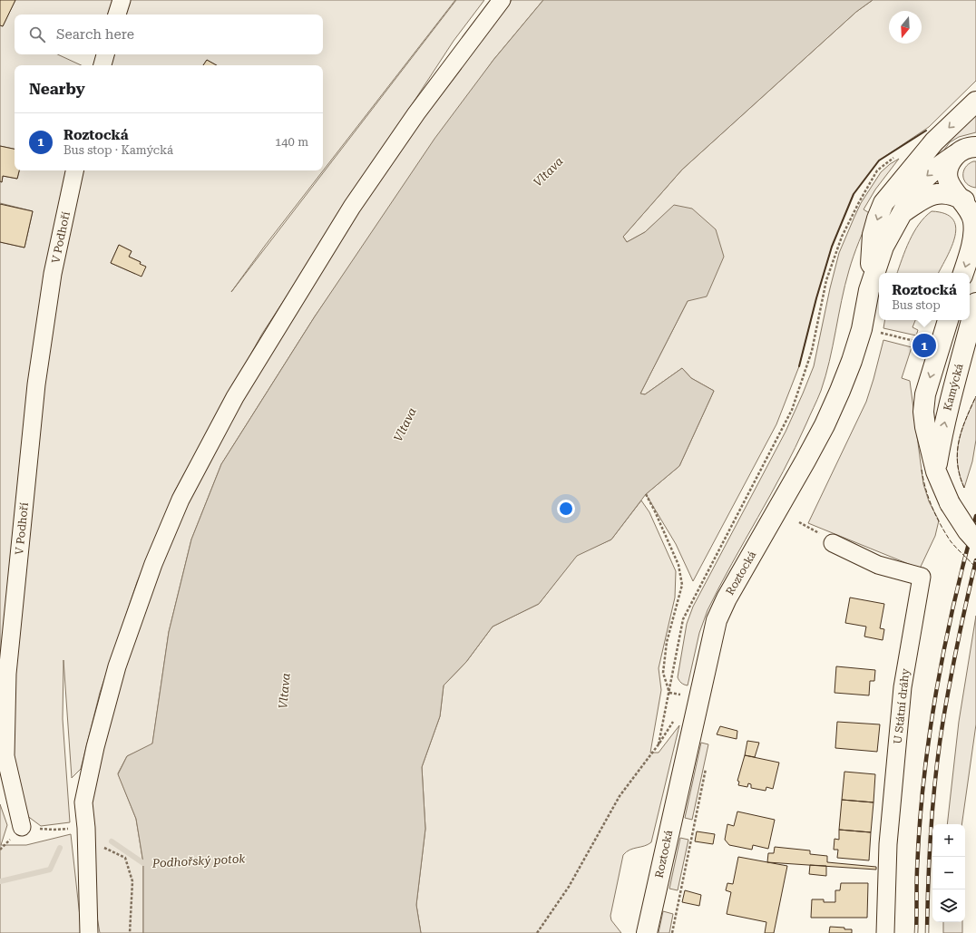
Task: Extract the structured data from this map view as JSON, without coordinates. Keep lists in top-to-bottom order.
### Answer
{
  "streets": {
    "main road": ["Kamýcká", "Roztocká"],
    "street": ["V Podhoří", "U Státní dráhy"]
  },
  "water": ["Vltava", "Podhořský potok"],
  "north": "bottom",
  "page": {
    "search": "Search here",
    "heading": "Nearby",
    "list": [
      {
        "mark": "1",
        "name": "Roztocká",
        "note": "Bus stop · Kamýcká",
        "value": "140 m"
      }
    ],
    "popup": ["Roztocká", "Bus stop"],
    "pins": "1",
    "map_buttons": ["+", "−"]
  }
}
